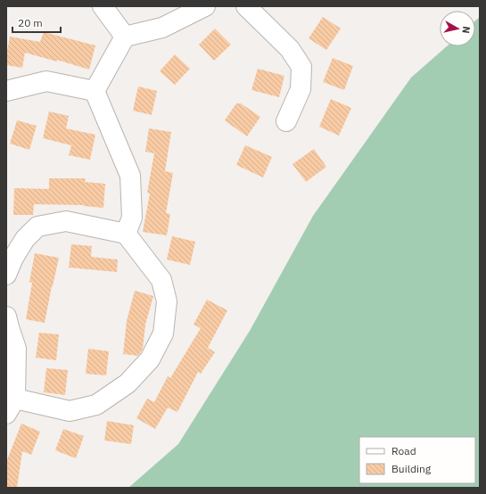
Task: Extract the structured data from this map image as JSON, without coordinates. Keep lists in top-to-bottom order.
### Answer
{
  "legend": ["Road", "Building"],
  "scale_bar": "20 m",
  "north": "right"
}
